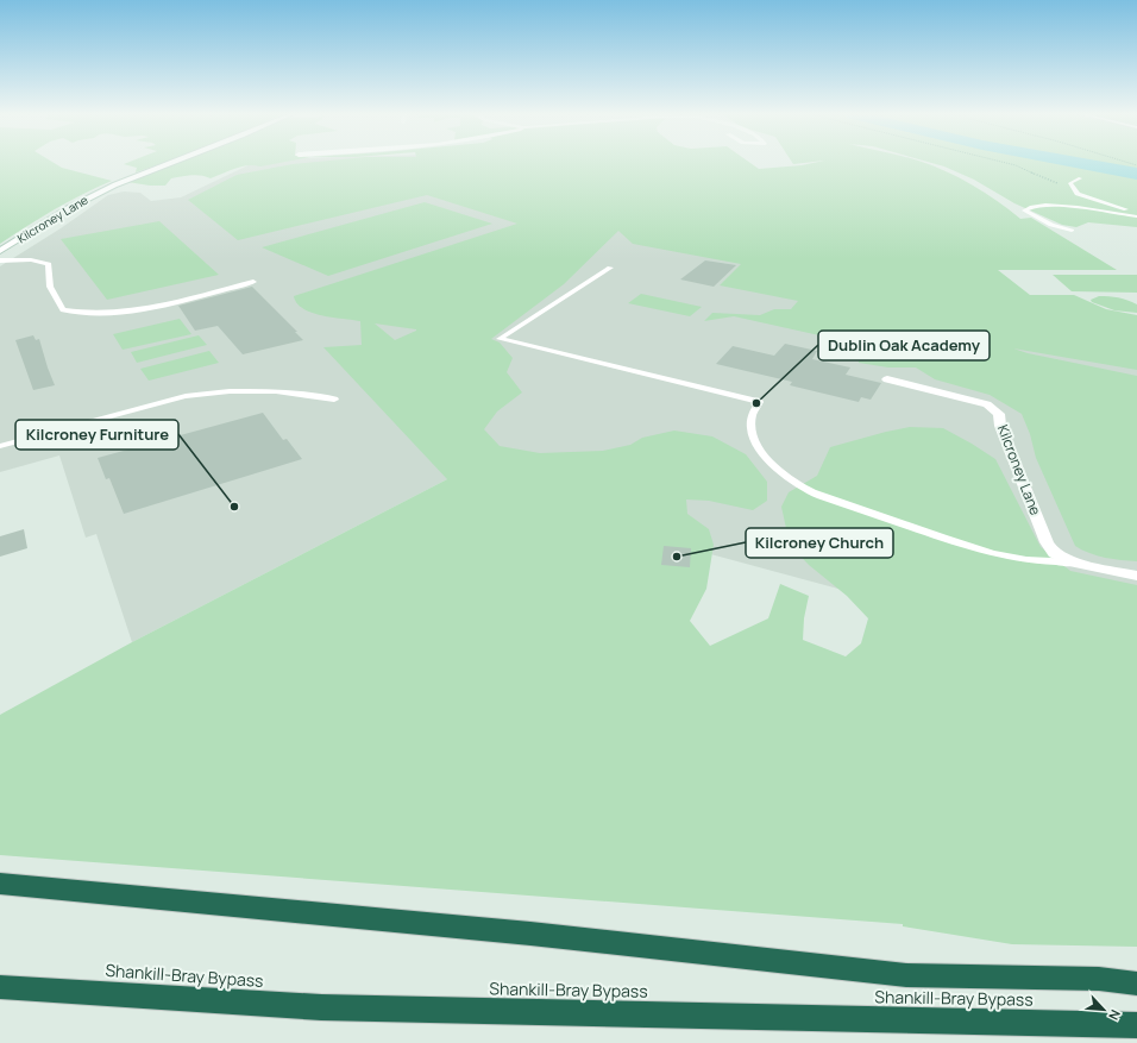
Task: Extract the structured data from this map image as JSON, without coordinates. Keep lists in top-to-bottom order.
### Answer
{
  "streets": {
    "highway": ["Shankill-Bray Bypass"],
    "street": ["Kilcroney Lane"]
  },
  "places": ["Dublin Oak Academy", "Kilcroney Furniture", "Kilcroney Church"],
  "north": "bottom right"
}
